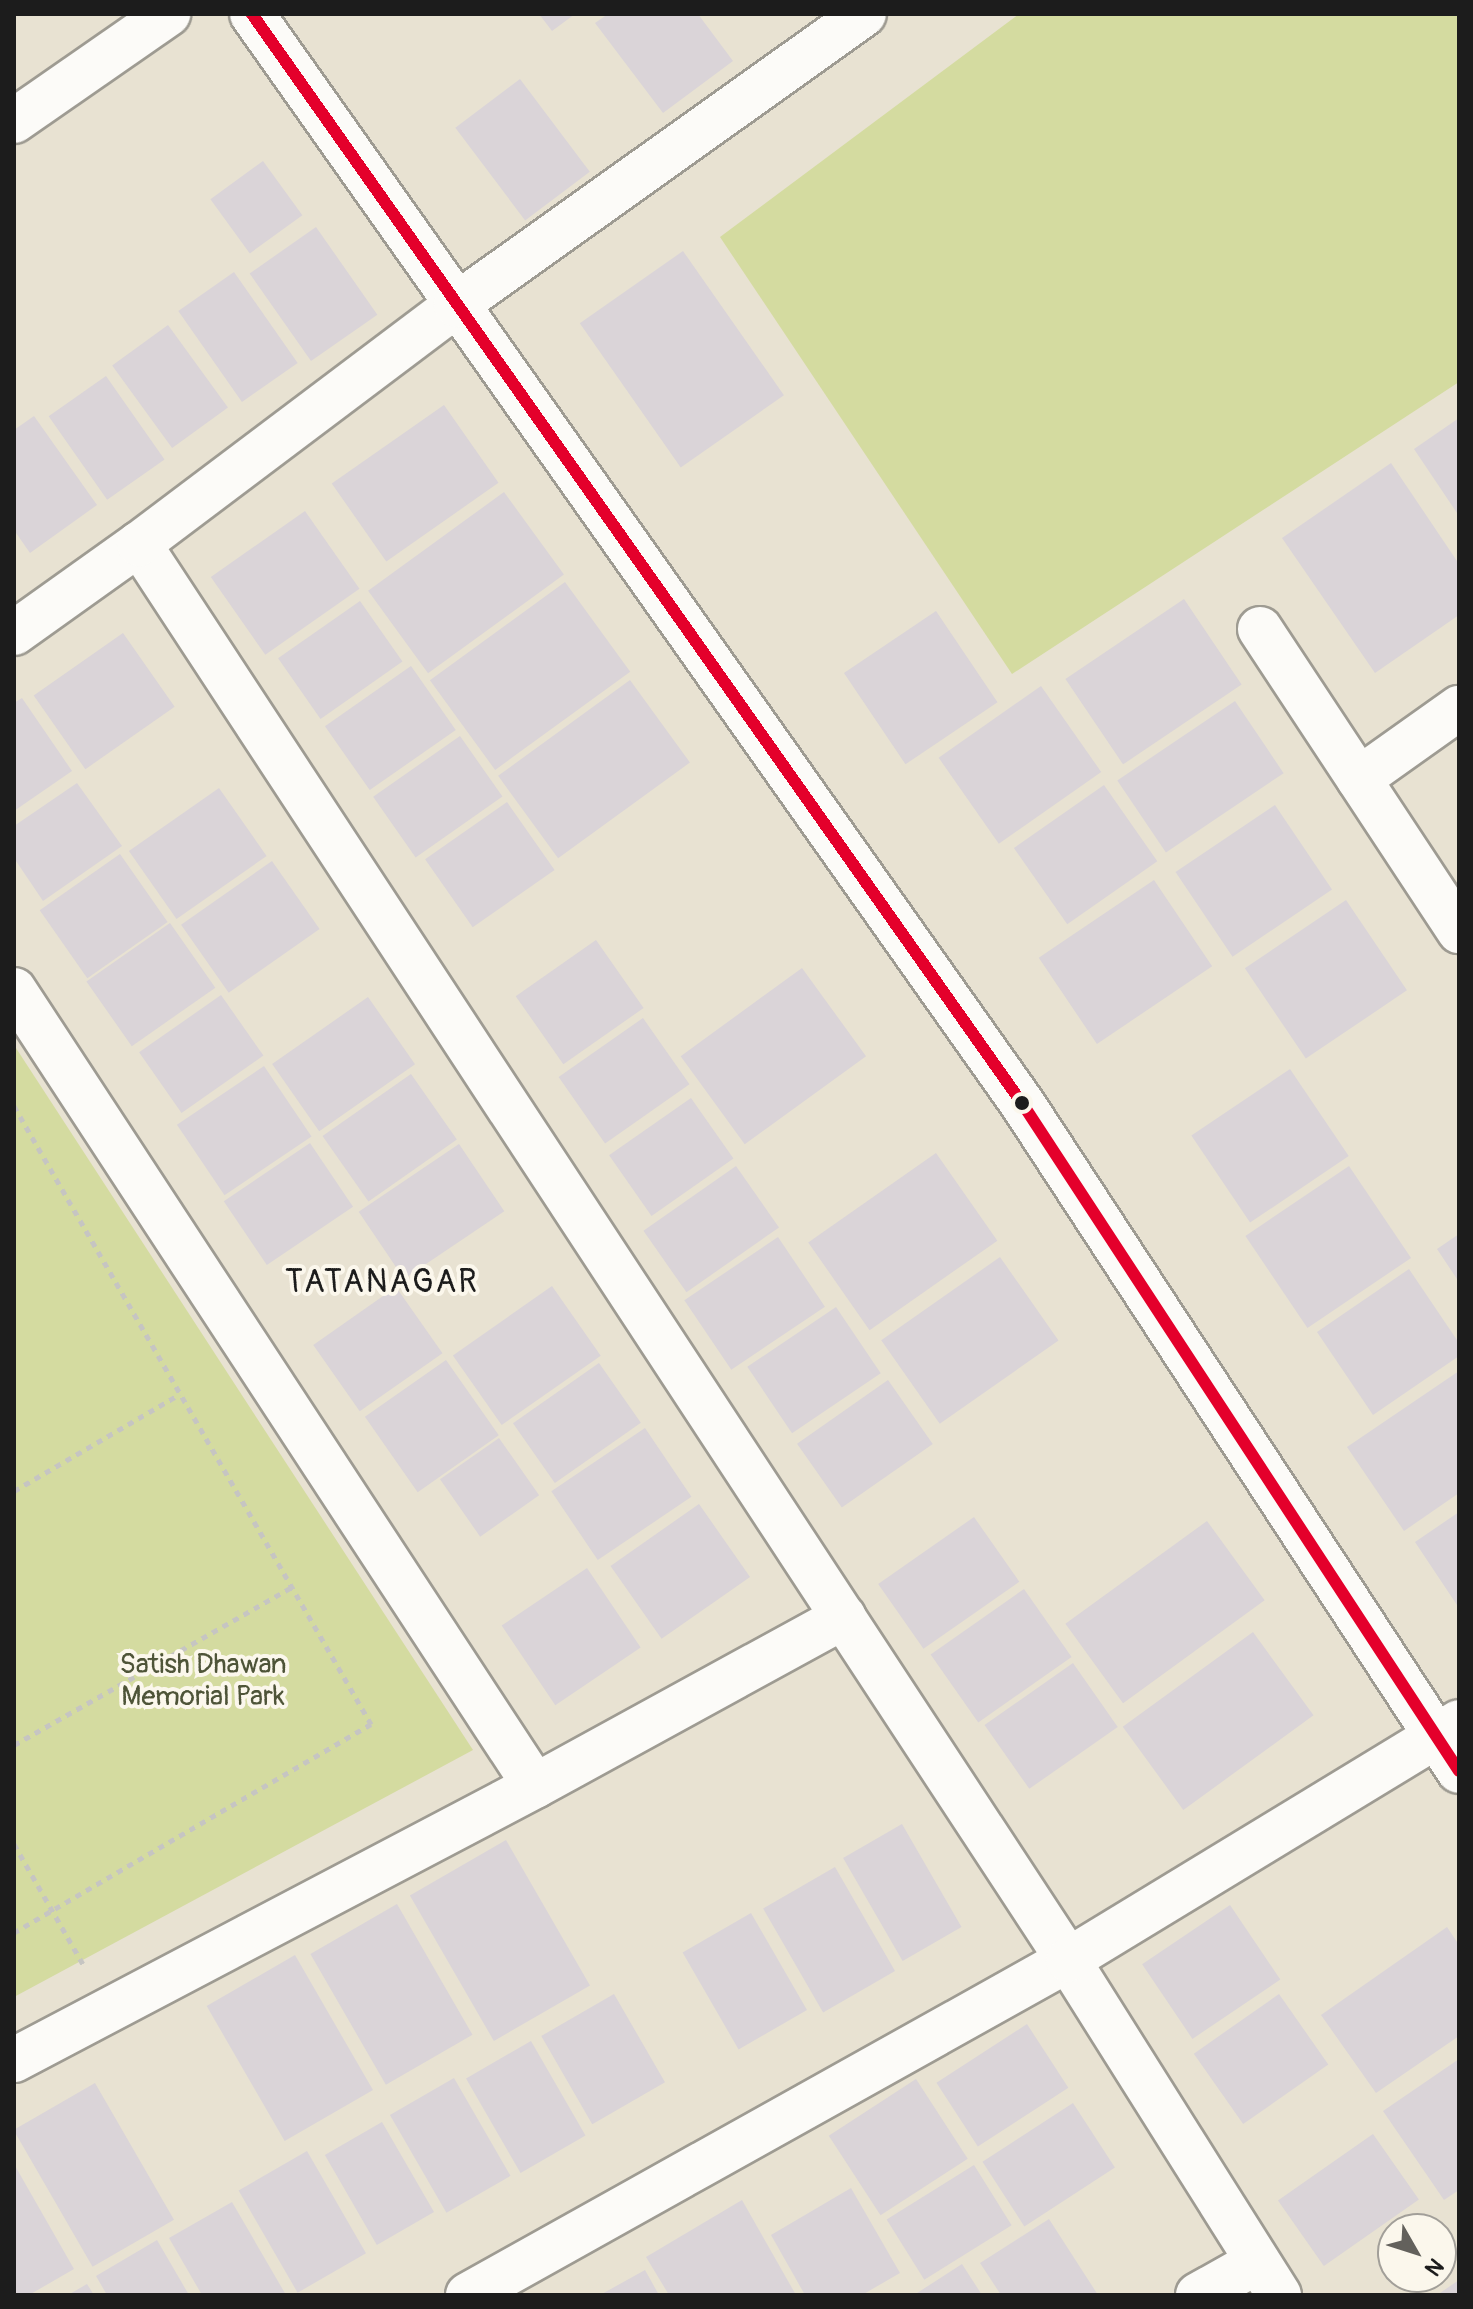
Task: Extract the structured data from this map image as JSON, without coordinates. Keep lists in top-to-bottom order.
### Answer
{
  "districts": ["TATANAGAR"],
  "parks": ["Satish Dhawan Memorial Park"],
  "north": "bottom right"
}
